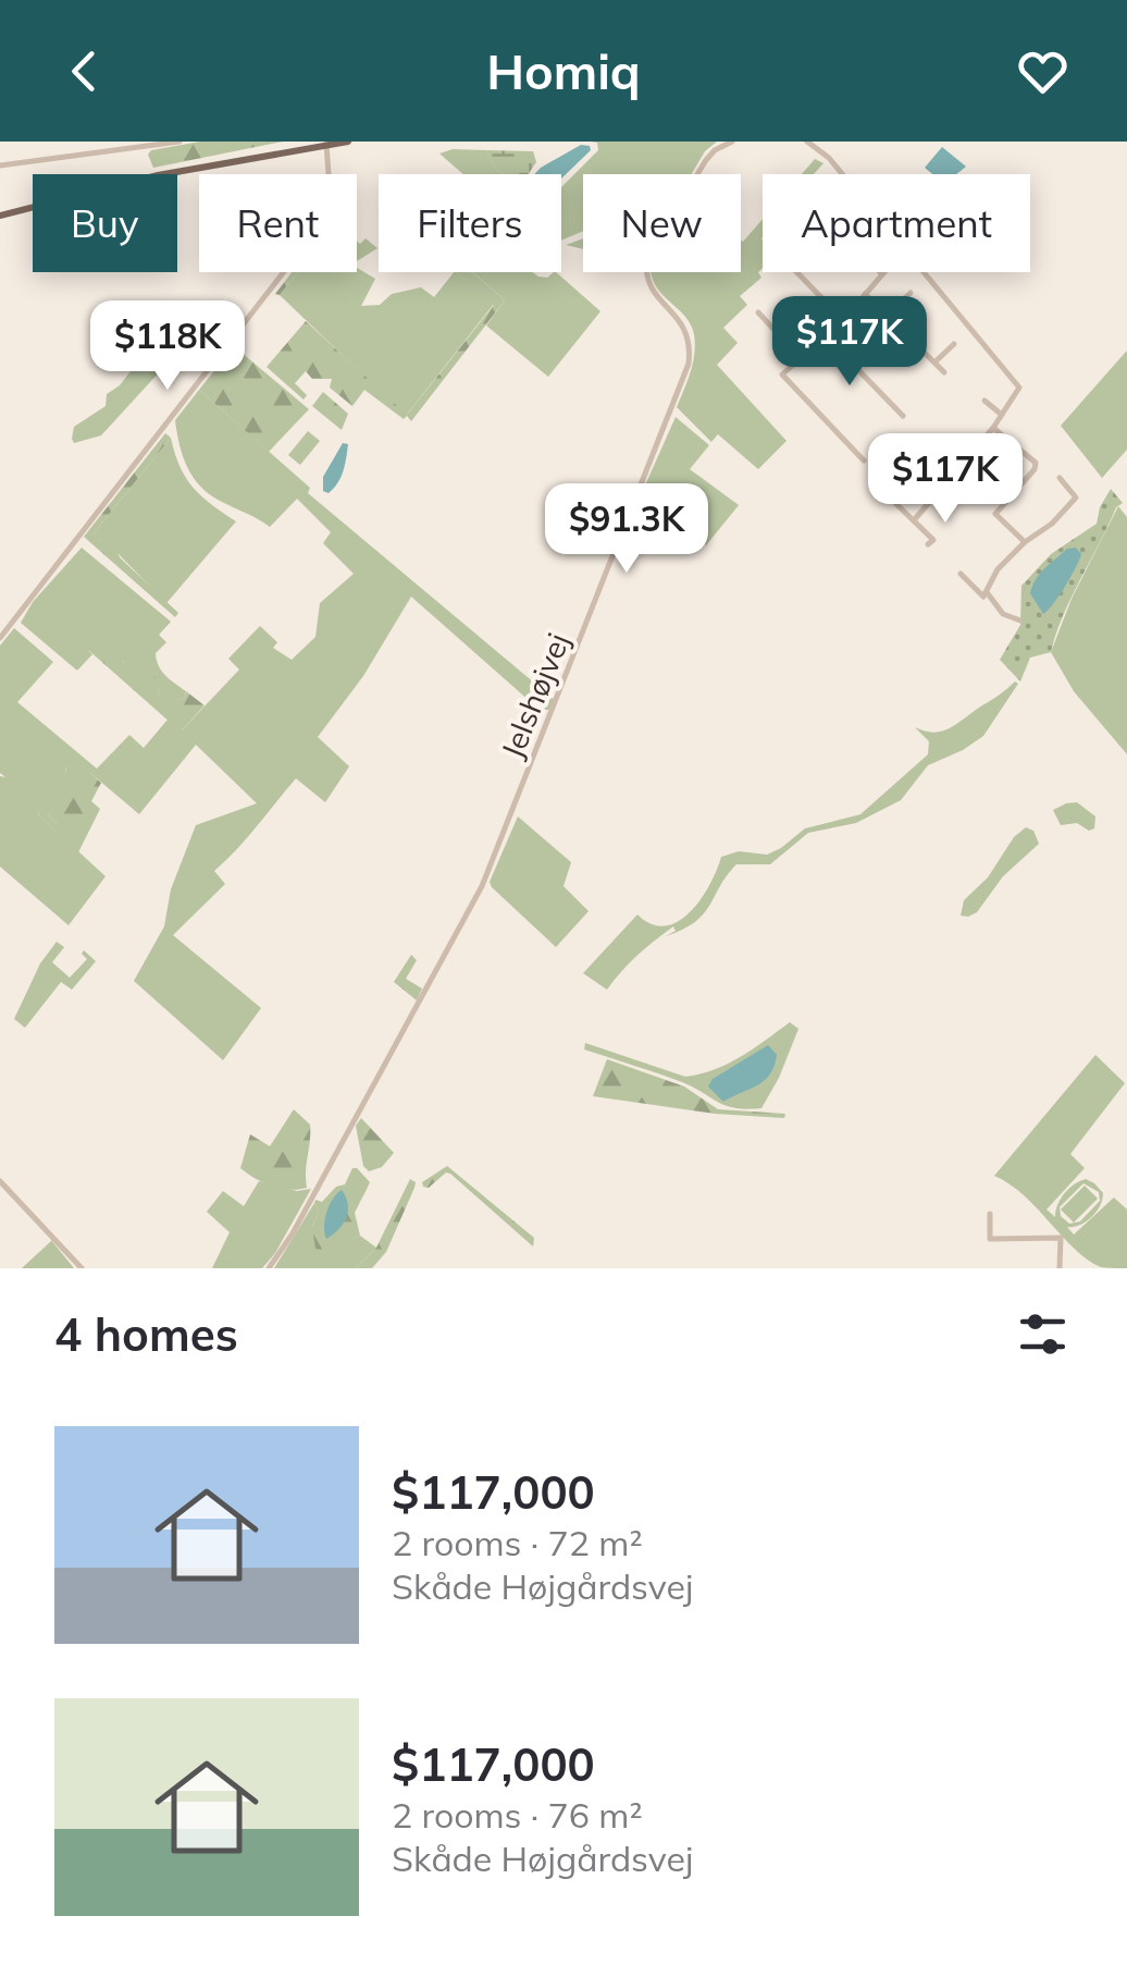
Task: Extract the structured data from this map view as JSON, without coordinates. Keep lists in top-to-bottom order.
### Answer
{
  "streets": {
    "street": ["Jelshøjvej"]
  },
  "page": {
    "header": "Homiq",
    "chip": [
      "Buy",
      "Rent",
      "Filters",
      "New",
      "Apartment"
    ],
    "price": [
      "$117K",
      "$118K",
      "$117K",
      "$91.3K"
    ],
    "heading": "4 homes",
    "list": [
      {
        "name": "$117,000",
        "note": "2 rooms · 72 m² · Skåde Højgårdsvej"
      },
      {
        "name": "$117,000",
        "note": "2 rooms · 76 m² · Skåde Højgårdsvej"
      }
    ]
  }
}
